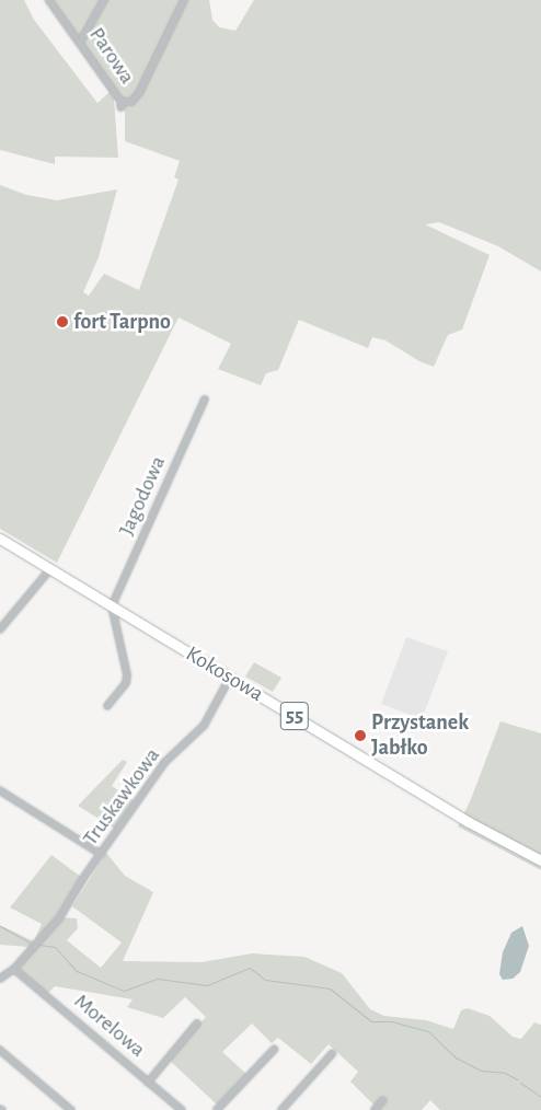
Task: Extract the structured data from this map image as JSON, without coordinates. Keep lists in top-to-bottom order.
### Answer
{
  "streets": {
    "main road": ["Kokosowa", "55"],
    "street": [
      "Parowa",
      "Jagodowa",
      "Truskawkowa",
      "Morelowa"
    ]
  },
  "crossings": [
    ["Jagodowa", "Kokosowa"],
    ["Kokosowa", "55"],
    ["Kokosowa", "Truskawkowa"],
    ["Truskawkowa", "Morelowa"]
  ],
  "places": ["fort Tarpno", "Przystanek Jabłko"]
}
